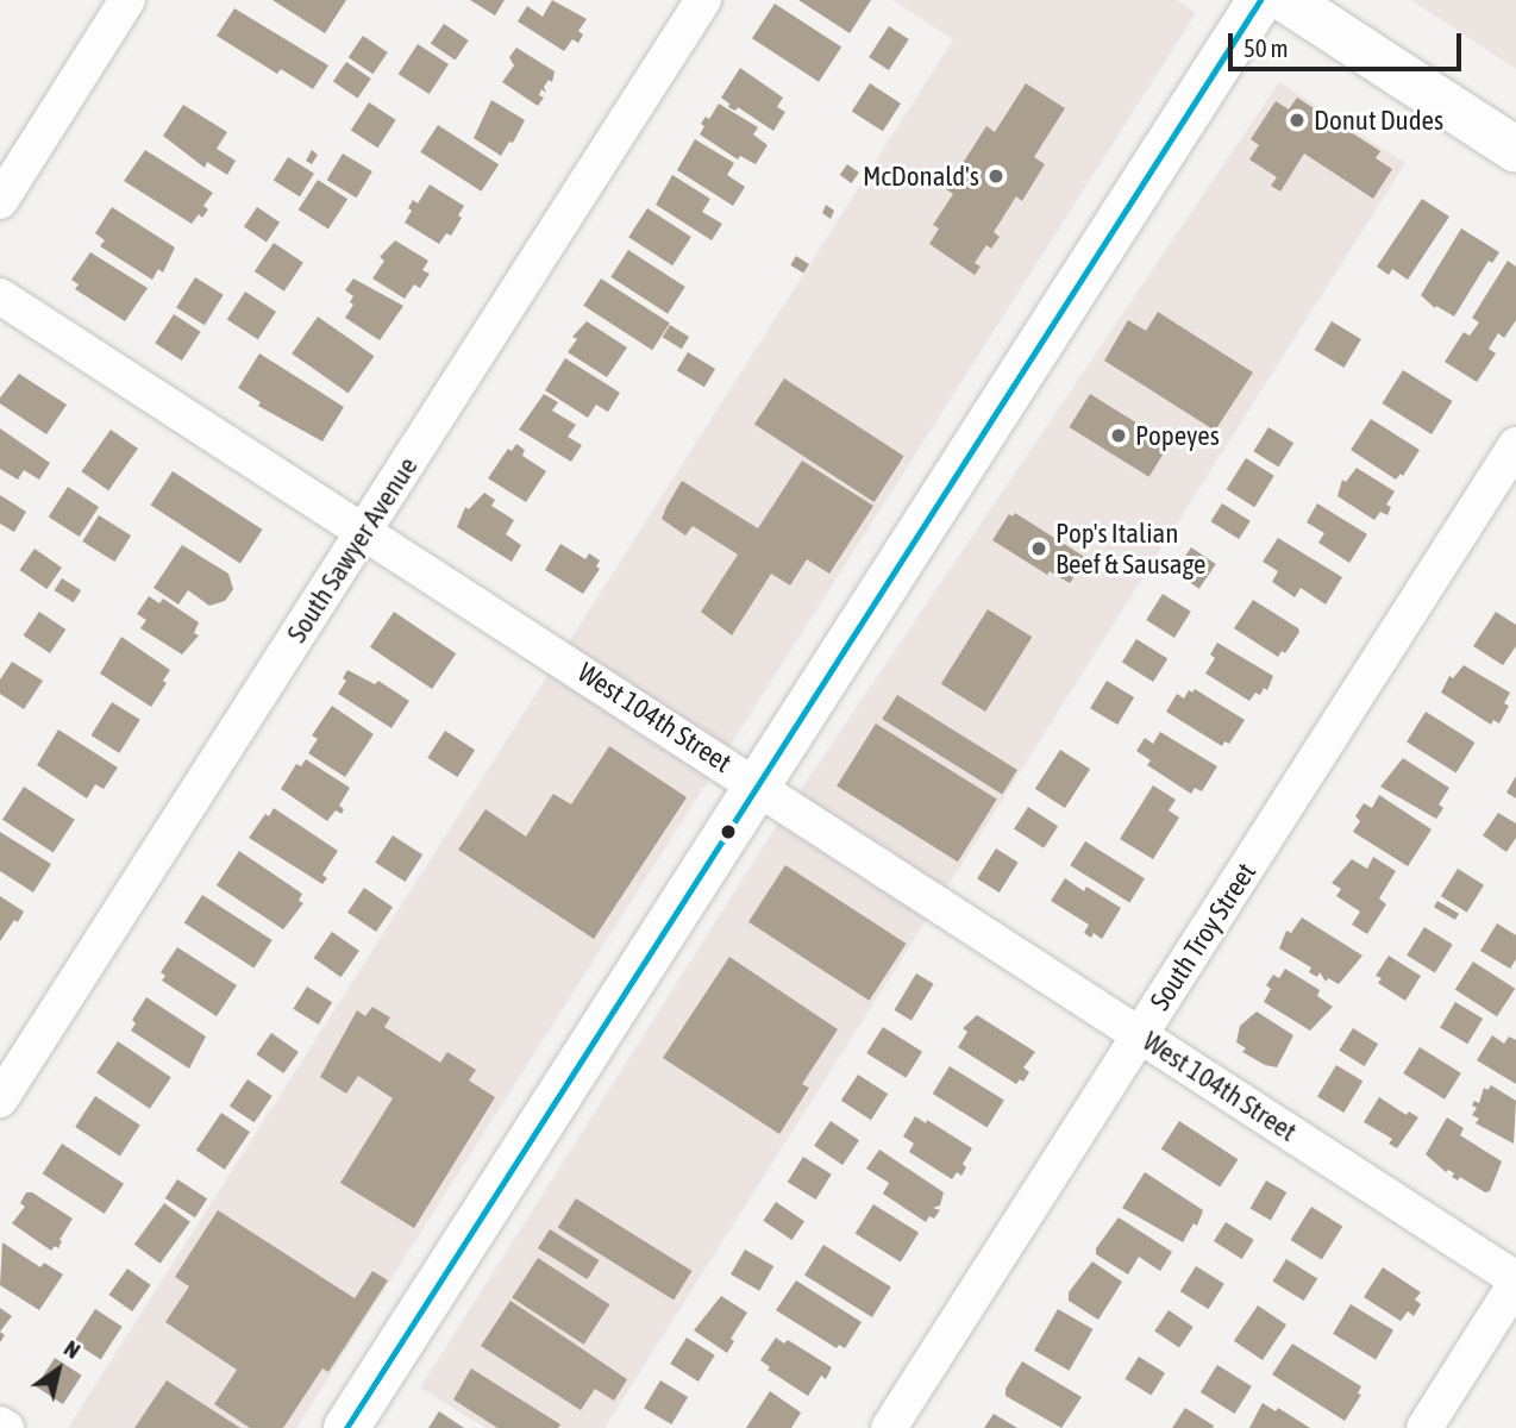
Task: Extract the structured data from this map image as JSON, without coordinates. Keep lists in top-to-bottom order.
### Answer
{
  "streets": {
    "street": ["South Sawyer Avenue", "West 104th Street", "South Troy Street"]
  },
  "crossings": [
    ["South Sawyer Avenue", "West 104th Street"],
    ["West 104th Street", "South Troy Street"]
  ],
  "places": [
    "Donut Dudes",
    "McDonald's",
    "Popeyes",
    "Pop's Italian Beef & Sausage"
  ],
  "scale_bar": "50 m",
  "north": "top right"
}
